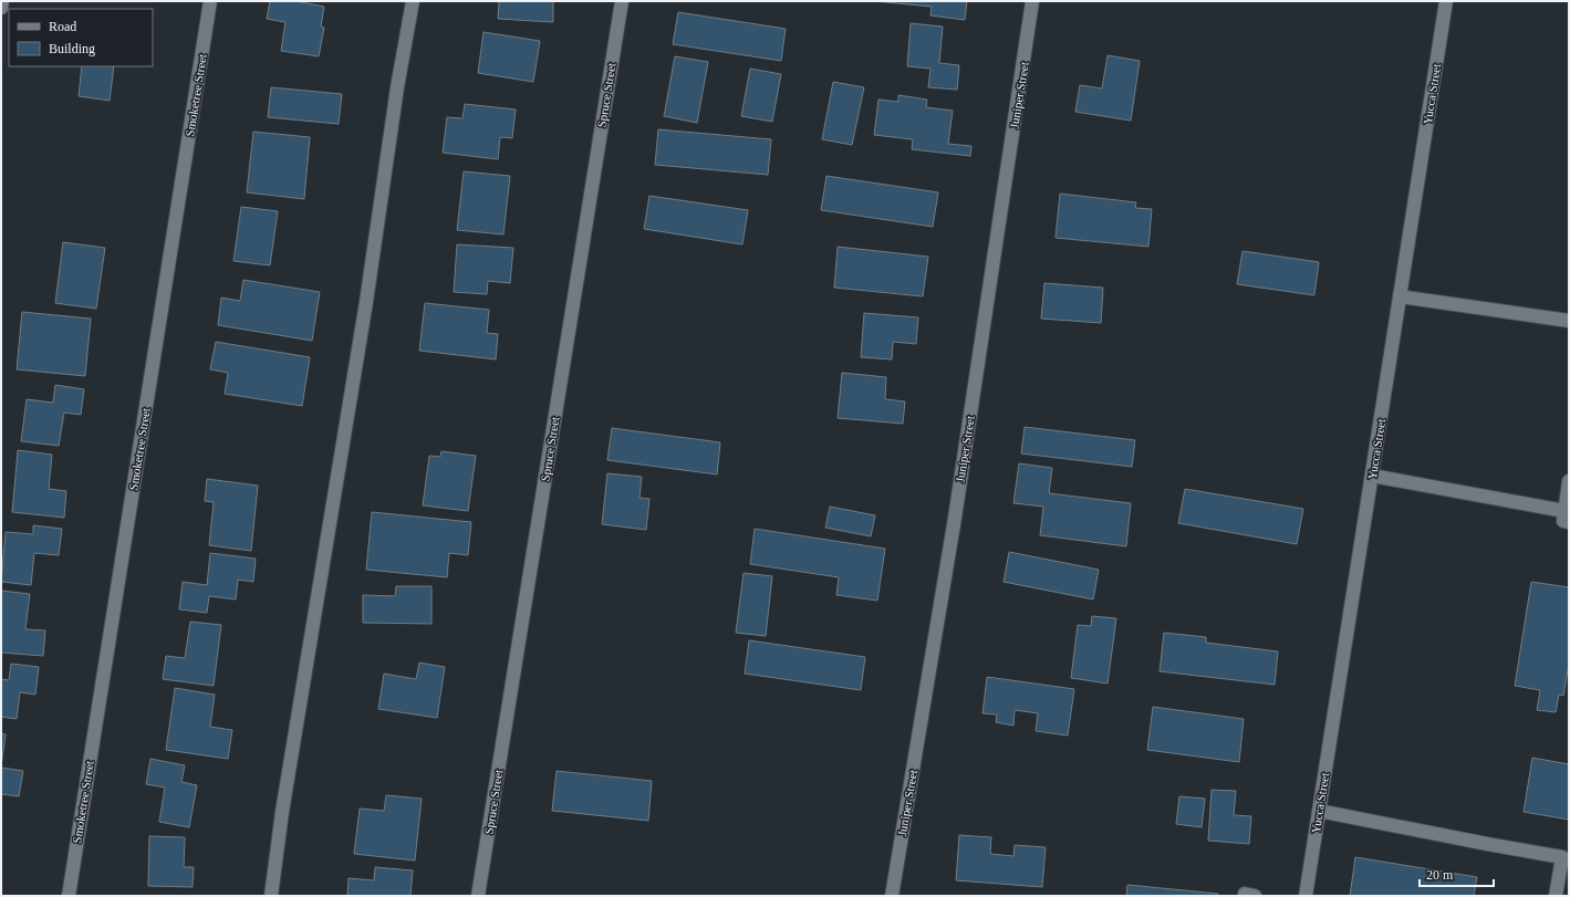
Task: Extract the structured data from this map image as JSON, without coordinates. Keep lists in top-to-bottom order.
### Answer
{
  "streets": {
    "street": [
      "Yucca Street",
      "Smoketree Street",
      "Spruce Street",
      "Juniper Street"
    ]
  },
  "legend": ["Road", "Building"],
  "scale_bar": "20 m"
}
